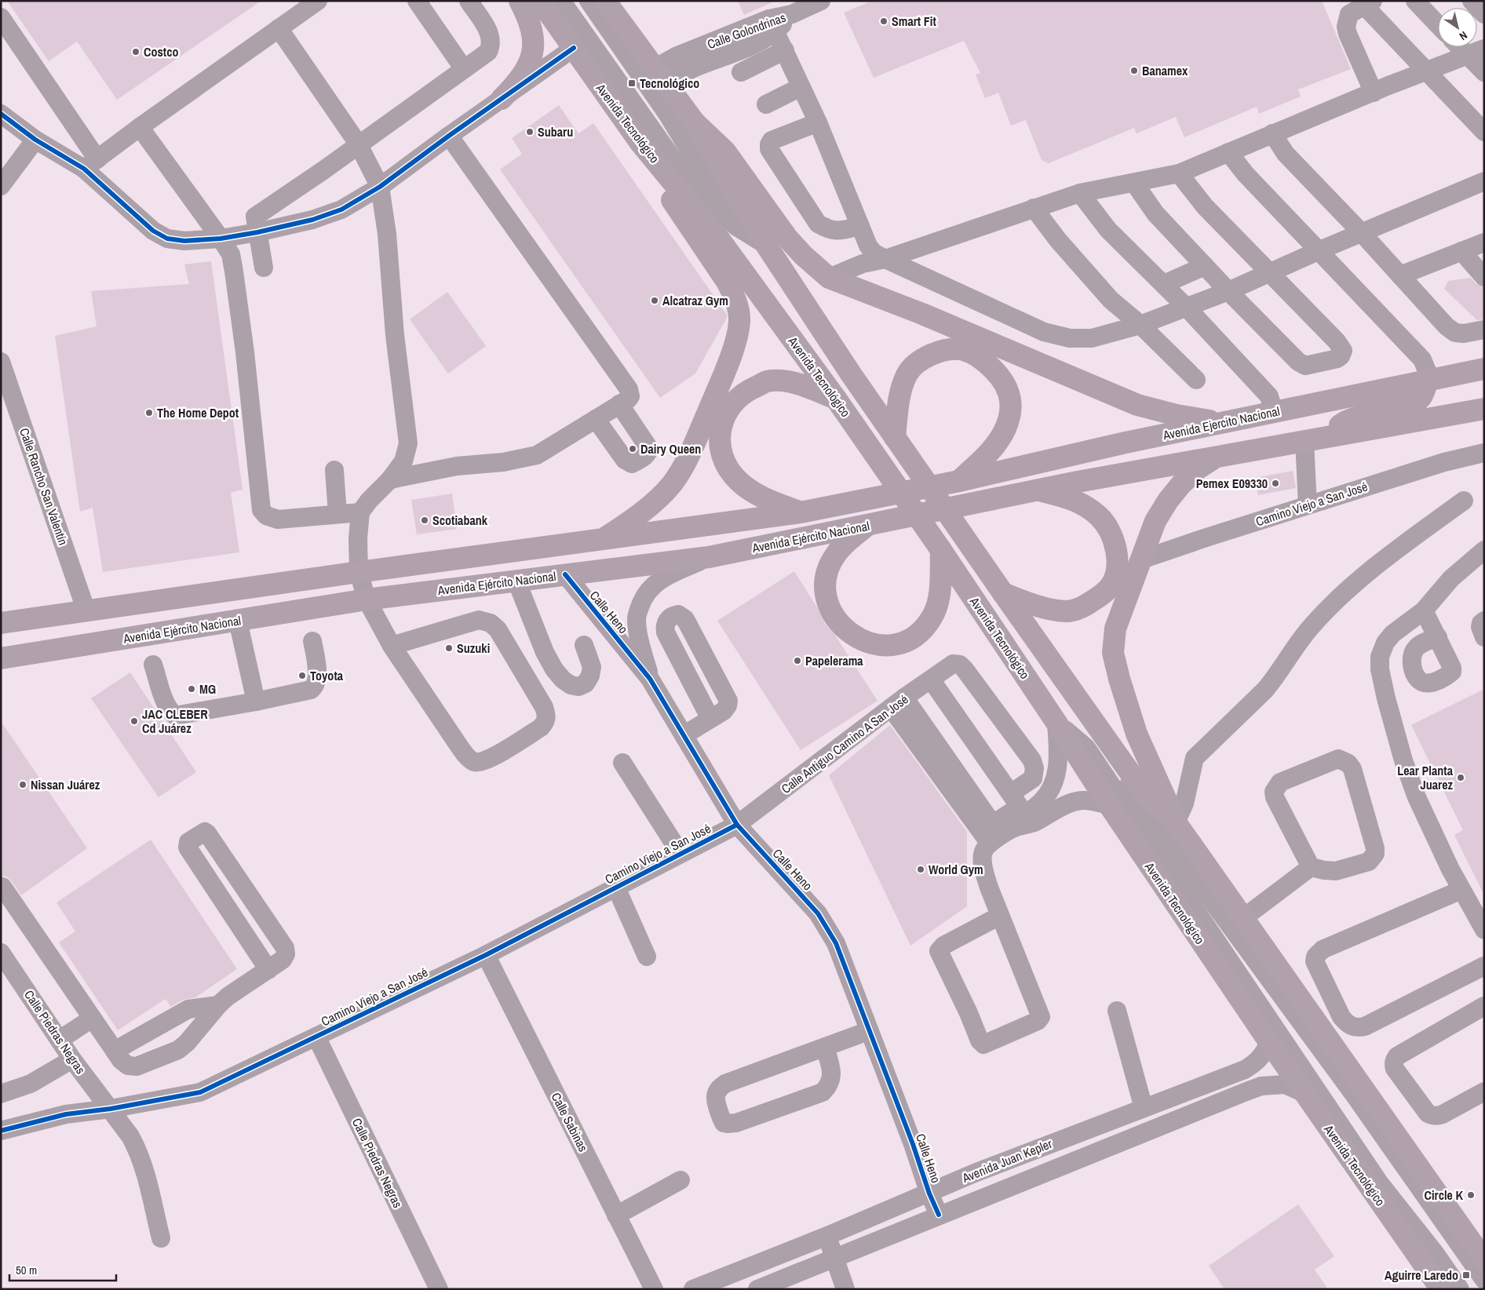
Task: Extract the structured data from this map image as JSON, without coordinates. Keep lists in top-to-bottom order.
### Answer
{
  "streets": {
    "main road": ["Avenida Tecnológico", "Avenida Ejercito Nacional", "Avenida Ejército Nacional"],
    "street": [
      "Calle Golondrinas",
      "Calle Rancho San Valentín",
      "Camino Viejo a San José",
      "Calle Heno",
      "Calle Antiguo Camino A San José",
      "Calle Piedras Negras",
      "Calle Sabinas",
      "Avenida Juan Kepler"
    ]
  },
  "crossings": [
    ["Calle Golondrinas", "Avenida Tecnológico"],
    ["Avenida Tecnológico", "Avenida Juan Kepler"],
    ["Avenida Ejercito Nacional", "Avenida Ejército Nacional"],
    ["Calle Rancho San Valentín", "Avenida Ejército Nacional"],
    ["Camino Viejo a San José", "Calle Heno"],
    ["Camino Viejo a San José", "Calle Antiguo Camino A San José"],
    ["Camino Viejo a San José", "Calle Piedras Negras"],
    ["Camino Viejo a San José", "Calle Sabinas"],
    ["Avenida Ejército Nacional", "Calle Heno"],
    ["Calle Heno", "Calle Antiguo Camino A San José"],
    ["Calle Heno", "Avenida Juan Kepler"]
  ],
  "places": {
    "other": [
      "Smart Fit",
      "Costco",
      "Banamex",
      "Subaru",
      "Alcatraz Gym",
      "The Home Depot",
      "Dairy Queen",
      "Pemex E09330",
      "Scotiabank",
      "Suzuki",
      "Papelerama",
      "Toyota",
      "MG",
      "JAC CLEBER Cd Juárez",
      "Lear Planta Juarez",
      "Nissan Juárez",
      "World Gym",
      "Circle K"
    ],
    "transit": ["Tecnológico", "Aguirre Laredo"]
  },
  "scale_bar": "50 m",
  "north": "bottom right"
}
